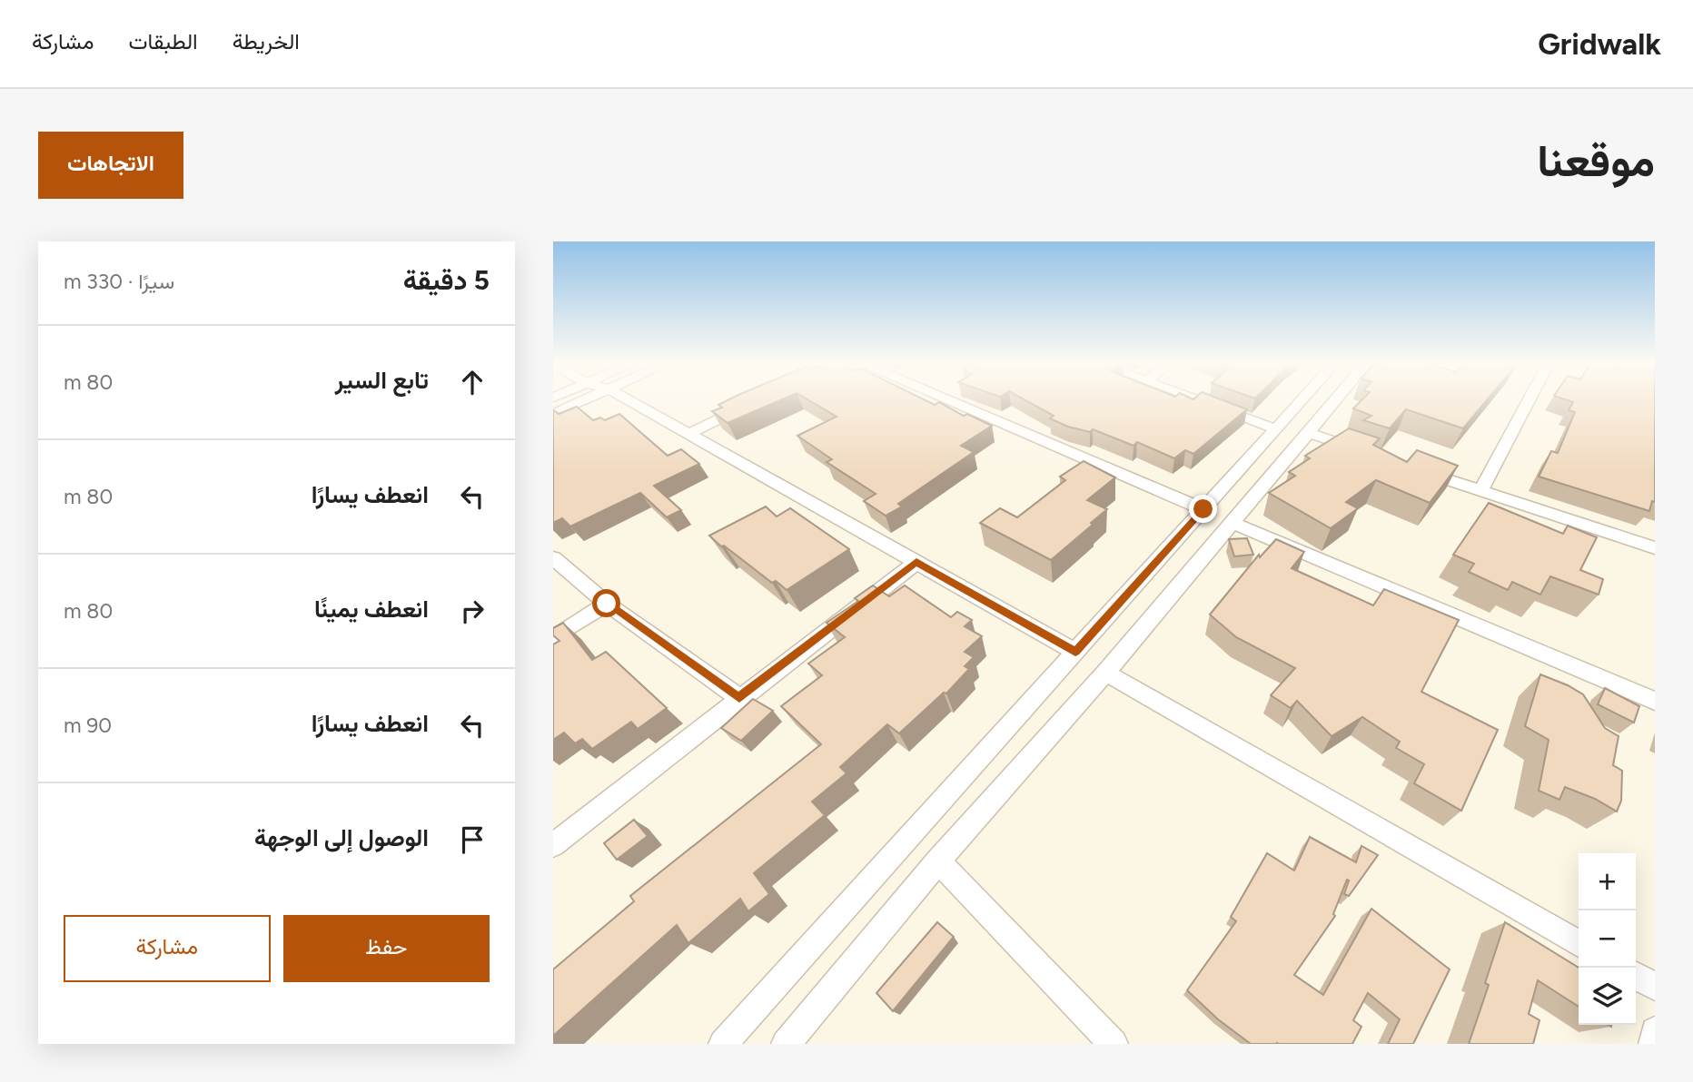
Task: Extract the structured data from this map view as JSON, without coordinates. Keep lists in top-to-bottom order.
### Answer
{
  "page": {
    "header": "Gridwalk",
    "nav": ["الخريطة", "الطبقات", "مشاركة"],
    "title": "موقعنا",
    "buttons": [
      "الاتجاهات",
      ["حفظ", "مشاركة"]
    ],
    "heading": ["5 دقيقة", "سيرًا · 330 m"],
    "list": [
      ["تابع السير", "80 m"],
      ["انعطف يسارًا", "80 m"],
      ["انعطف يمينًا", "80 m"],
      ["انعطف يسارًا", "90 m"],
      "الوصول إلى الوجهة"
    ],
    "map_buttons": ["+", "−"]
  }
}
